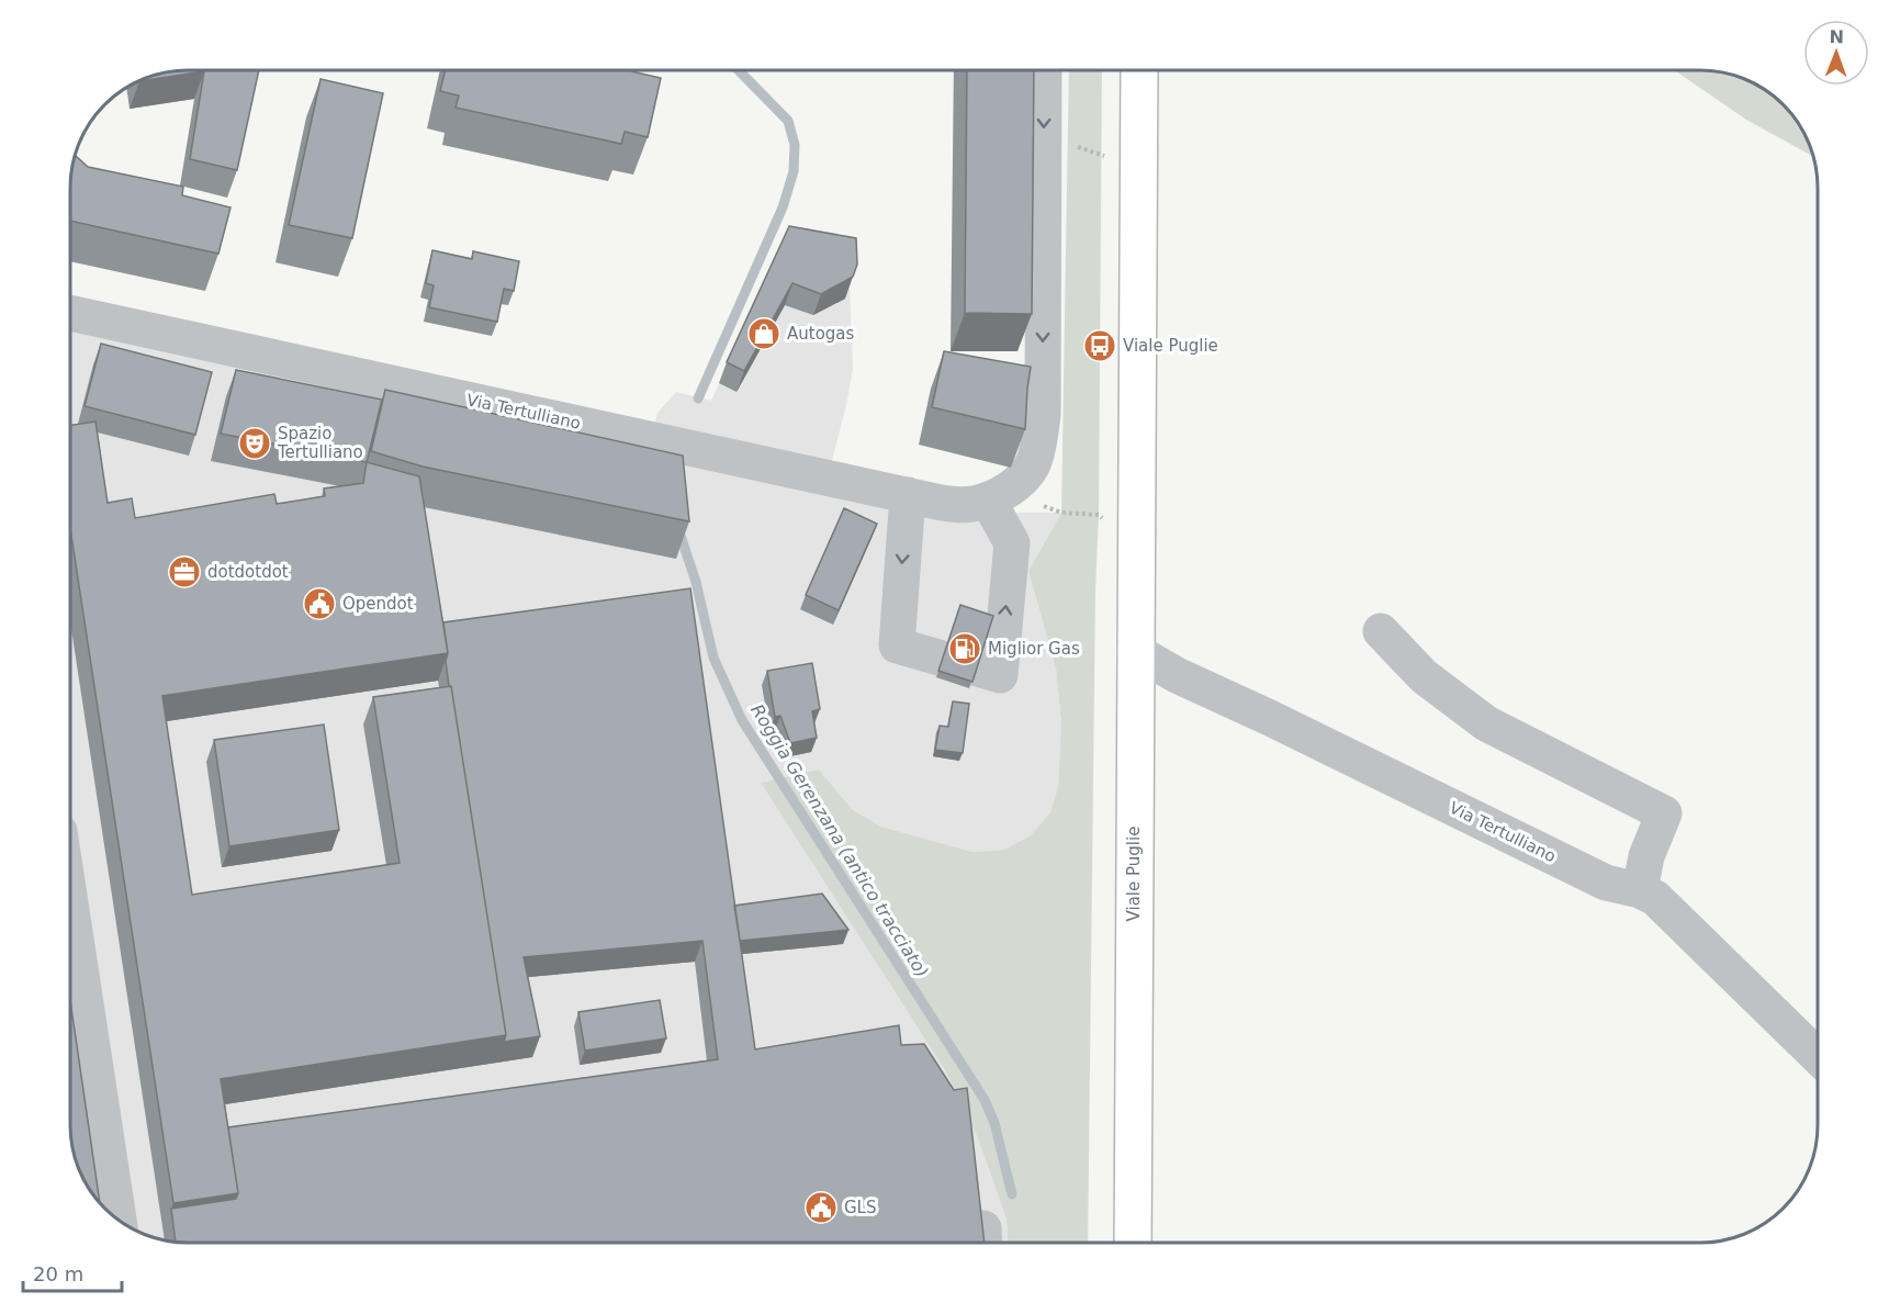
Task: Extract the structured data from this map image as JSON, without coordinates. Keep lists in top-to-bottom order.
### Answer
{
  "streets": {
    "main road": ["Viale Puglie"],
    "street": ["Via Tertulliano"]
  },
  "crossings": [
    ["Via Tertulliano", "Viale Puglie"]
  ],
  "water": ["Roggia Gerenzana (antico tracciato)"],
  "places": {
    "shop": ["Autogas"],
    "bus stop": ["Viale Puglie"],
    "theatre": ["Spazio Tertulliano"],
    "office": ["dotdotdot"],
    "public building": ["Opendot", "GLS"],
    "fuel station": ["Miglior Gas"]
  },
  "scale_bar": "20 m",
  "north": "top"
}
